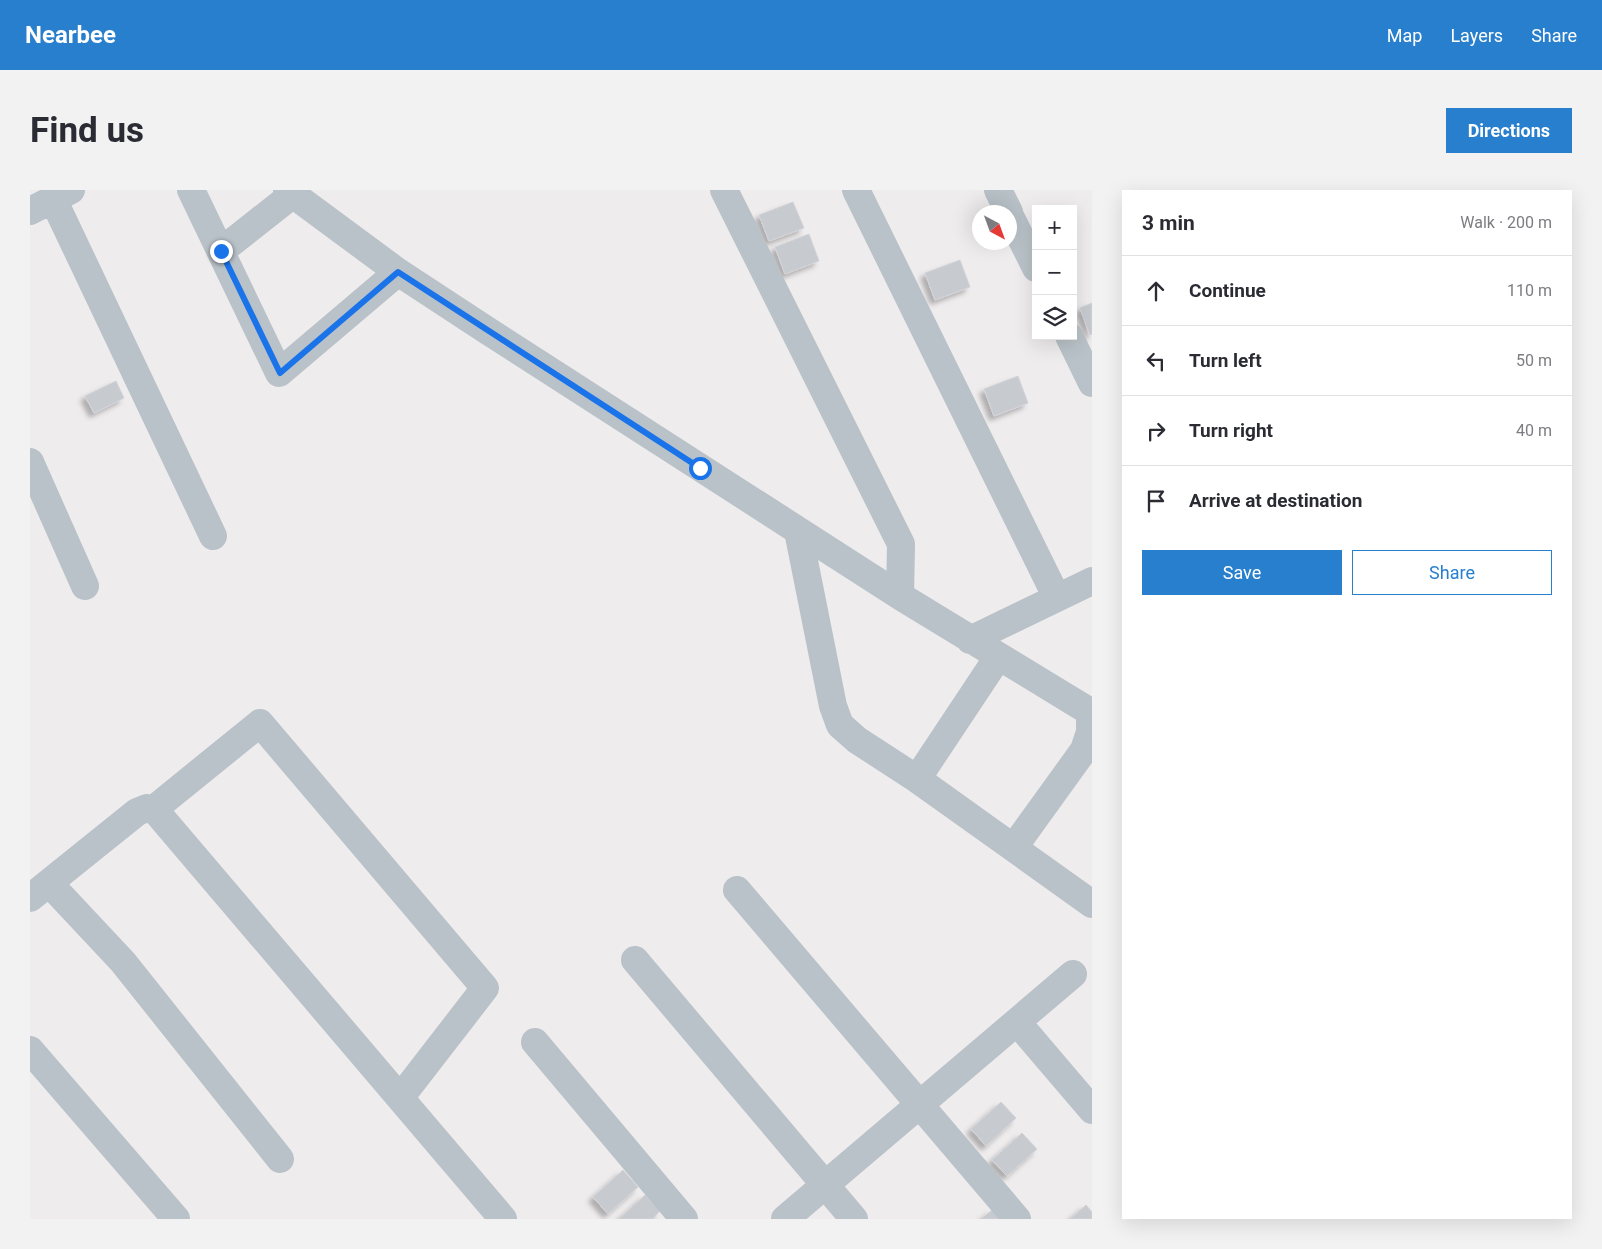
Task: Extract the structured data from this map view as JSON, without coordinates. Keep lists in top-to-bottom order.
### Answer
{
  "north": "bottom right",
  "page": {
    "header": "Nearbee",
    "nav": ["Map", "Layers", "Share"],
    "buttons": [
      "Directions",
      ["Save", "Share"]
    ],
    "title": "Find us",
    "heading": ["3 min", "Walk · 200 m"],
    "map_buttons": ["+", "−"],
    "list": [
      ["Continue", "110 m"],
      ["Turn left", "50 m"],
      ["Turn right", "40 m"],
      "Arrive at destination"
    ]
  }
}
